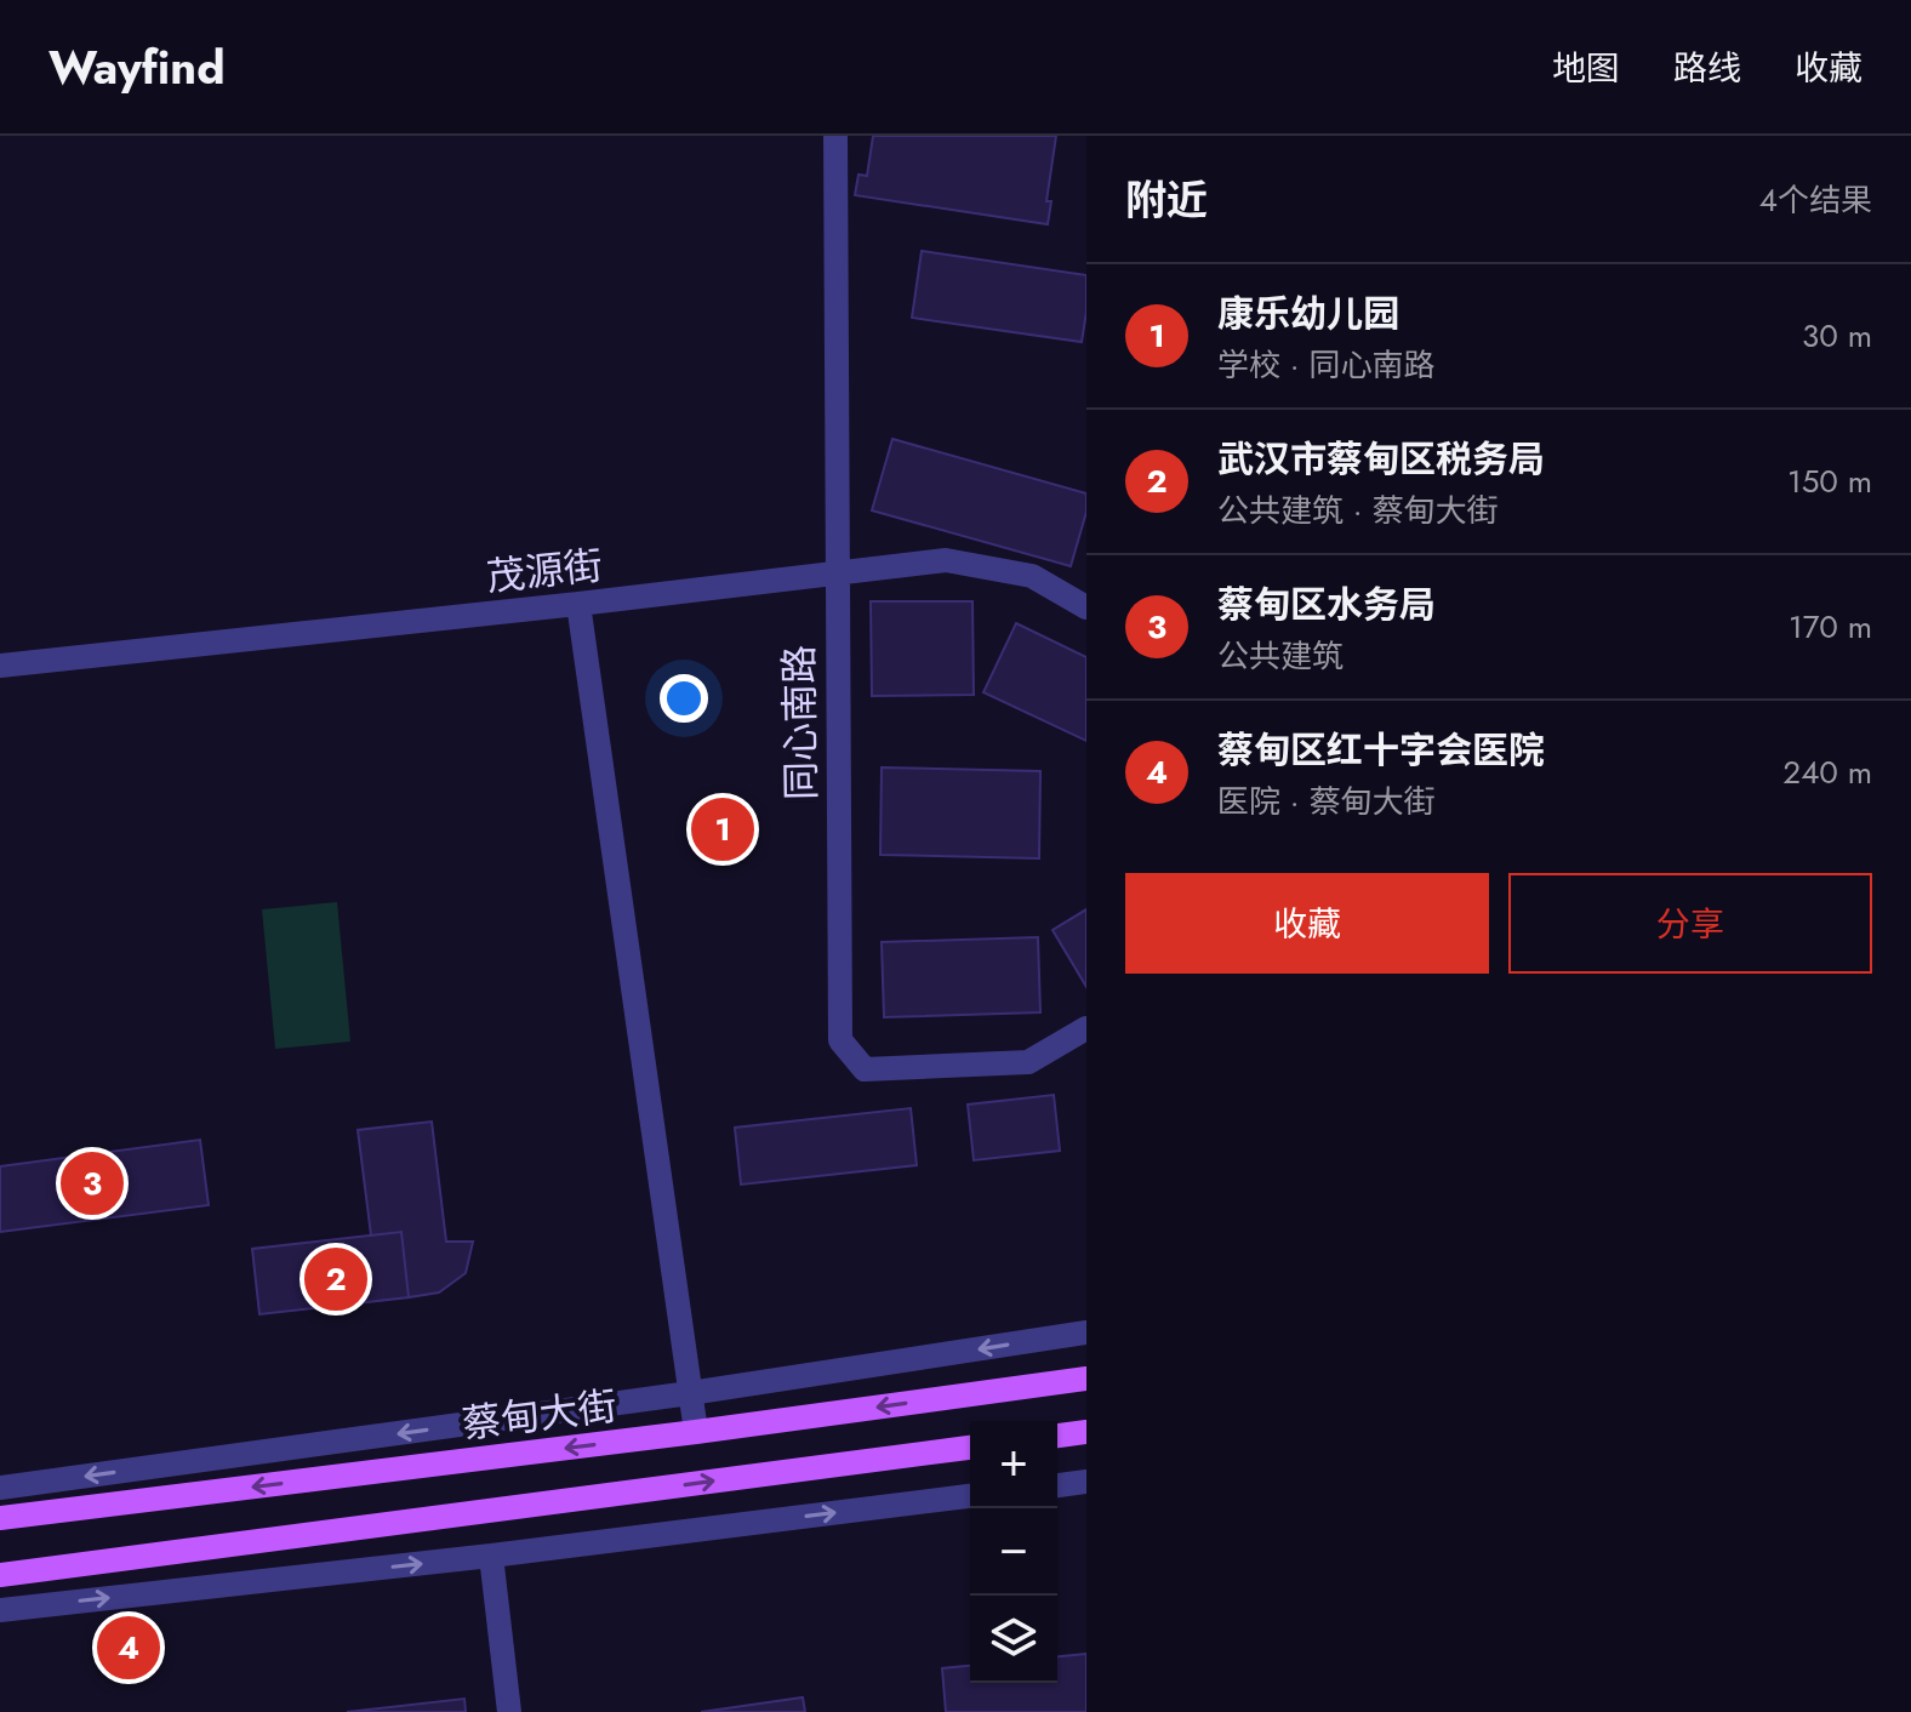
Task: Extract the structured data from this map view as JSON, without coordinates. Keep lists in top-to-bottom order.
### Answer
{
  "streets": {
    "main road": ["蔡甸大街"],
    "street": ["茂源街", "同心南路"]
  },
  "crossings": [
    ["茂源街", "同心南路"]
  ],
  "page": {
    "header": "Wayfind",
    "nav": ["地图", "路线", "收藏"],
    "heading": ["附近", "4个结果"],
    "list": [
      {
        "mark": "1",
        "name": "康乐幼儿园",
        "note": "学校 · 同心南路",
        "value": "30 m"
      },
      {
        "mark": "2",
        "name": "武汉市蔡甸区税务局",
        "note": "公共建筑 · 蔡甸大街",
        "value": "150 m"
      },
      {
        "mark": "3",
        "name": "蔡甸区水务局",
        "note": "公共建筑",
        "value": "170 m"
      },
      {
        "mark": "4",
        "name": "蔡甸区红十字会医院",
        "note": "医院 · 蔡甸大街",
        "value": "240 m"
      }
    ],
    "pins": [
      "1",
      "3",
      "2",
      "4"
    ],
    "buttons": ["收藏", "分享"],
    "map_buttons": ["+", "−"]
  }
}
